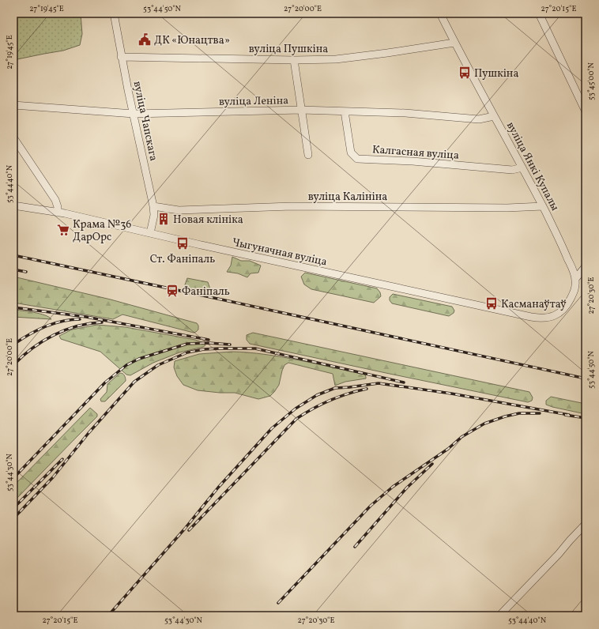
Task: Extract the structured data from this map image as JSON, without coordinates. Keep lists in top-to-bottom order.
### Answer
{
  "streets": {
    "street": [
      "вуліца Пушкіна",
      "вуліца Леніна",
      "вуліца Чапскага",
      "Калгасная вуліца",
      "вуліца Янкі Купалы",
      "вуліца Калініна",
      "Чыгуначная вуліца"
    ]
  },
  "crossings": [
    ["вуліца Пушкіна", "вуліца Чапскага"],
    ["вуліца Пушкіна", "вуліца Янкі Купалы"],
    ["вуліца Леніна", "вуліца Чапскага"],
    ["вуліца Леніна", "Калгасная вуліца"],
    ["вуліца Леніна", "вуліца Янкі Купалы"],
    ["вуліца Чапскага", "вуліца Калініна"],
    ["вуліца Чапскага", "Чыгуначная вуліца"],
    ["Калгасная вуліца", "вуліца Янкі Купалы"],
    ["вуліца Янкі Купалы", "вуліца Калініна"],
    ["вуліца Янкі Купалы", "Чыгуначная вуліца"]
  ],
  "places": {
    "public building": ["ДК «Юнацтва»"],
    "bus stop": ["Пушкіна", "Ст. Фаніпаль", "Касманаўтаў"],
    "building": ["Новая клініка"],
    "supermarket": ["Крама №36 ДарОрс"],
    "station": ["Фаніпаль"]
  },
  "coordinates": [
    "27°19'45\"E",
    "53°44'50\"N",
    "27°20'00\"E",
    "27°20'15\"E",
    "53°45'00\"N",
    "53°44'40\"N",
    "27°20'30\"E",
    "53°44'30\"N"
  ]
}
